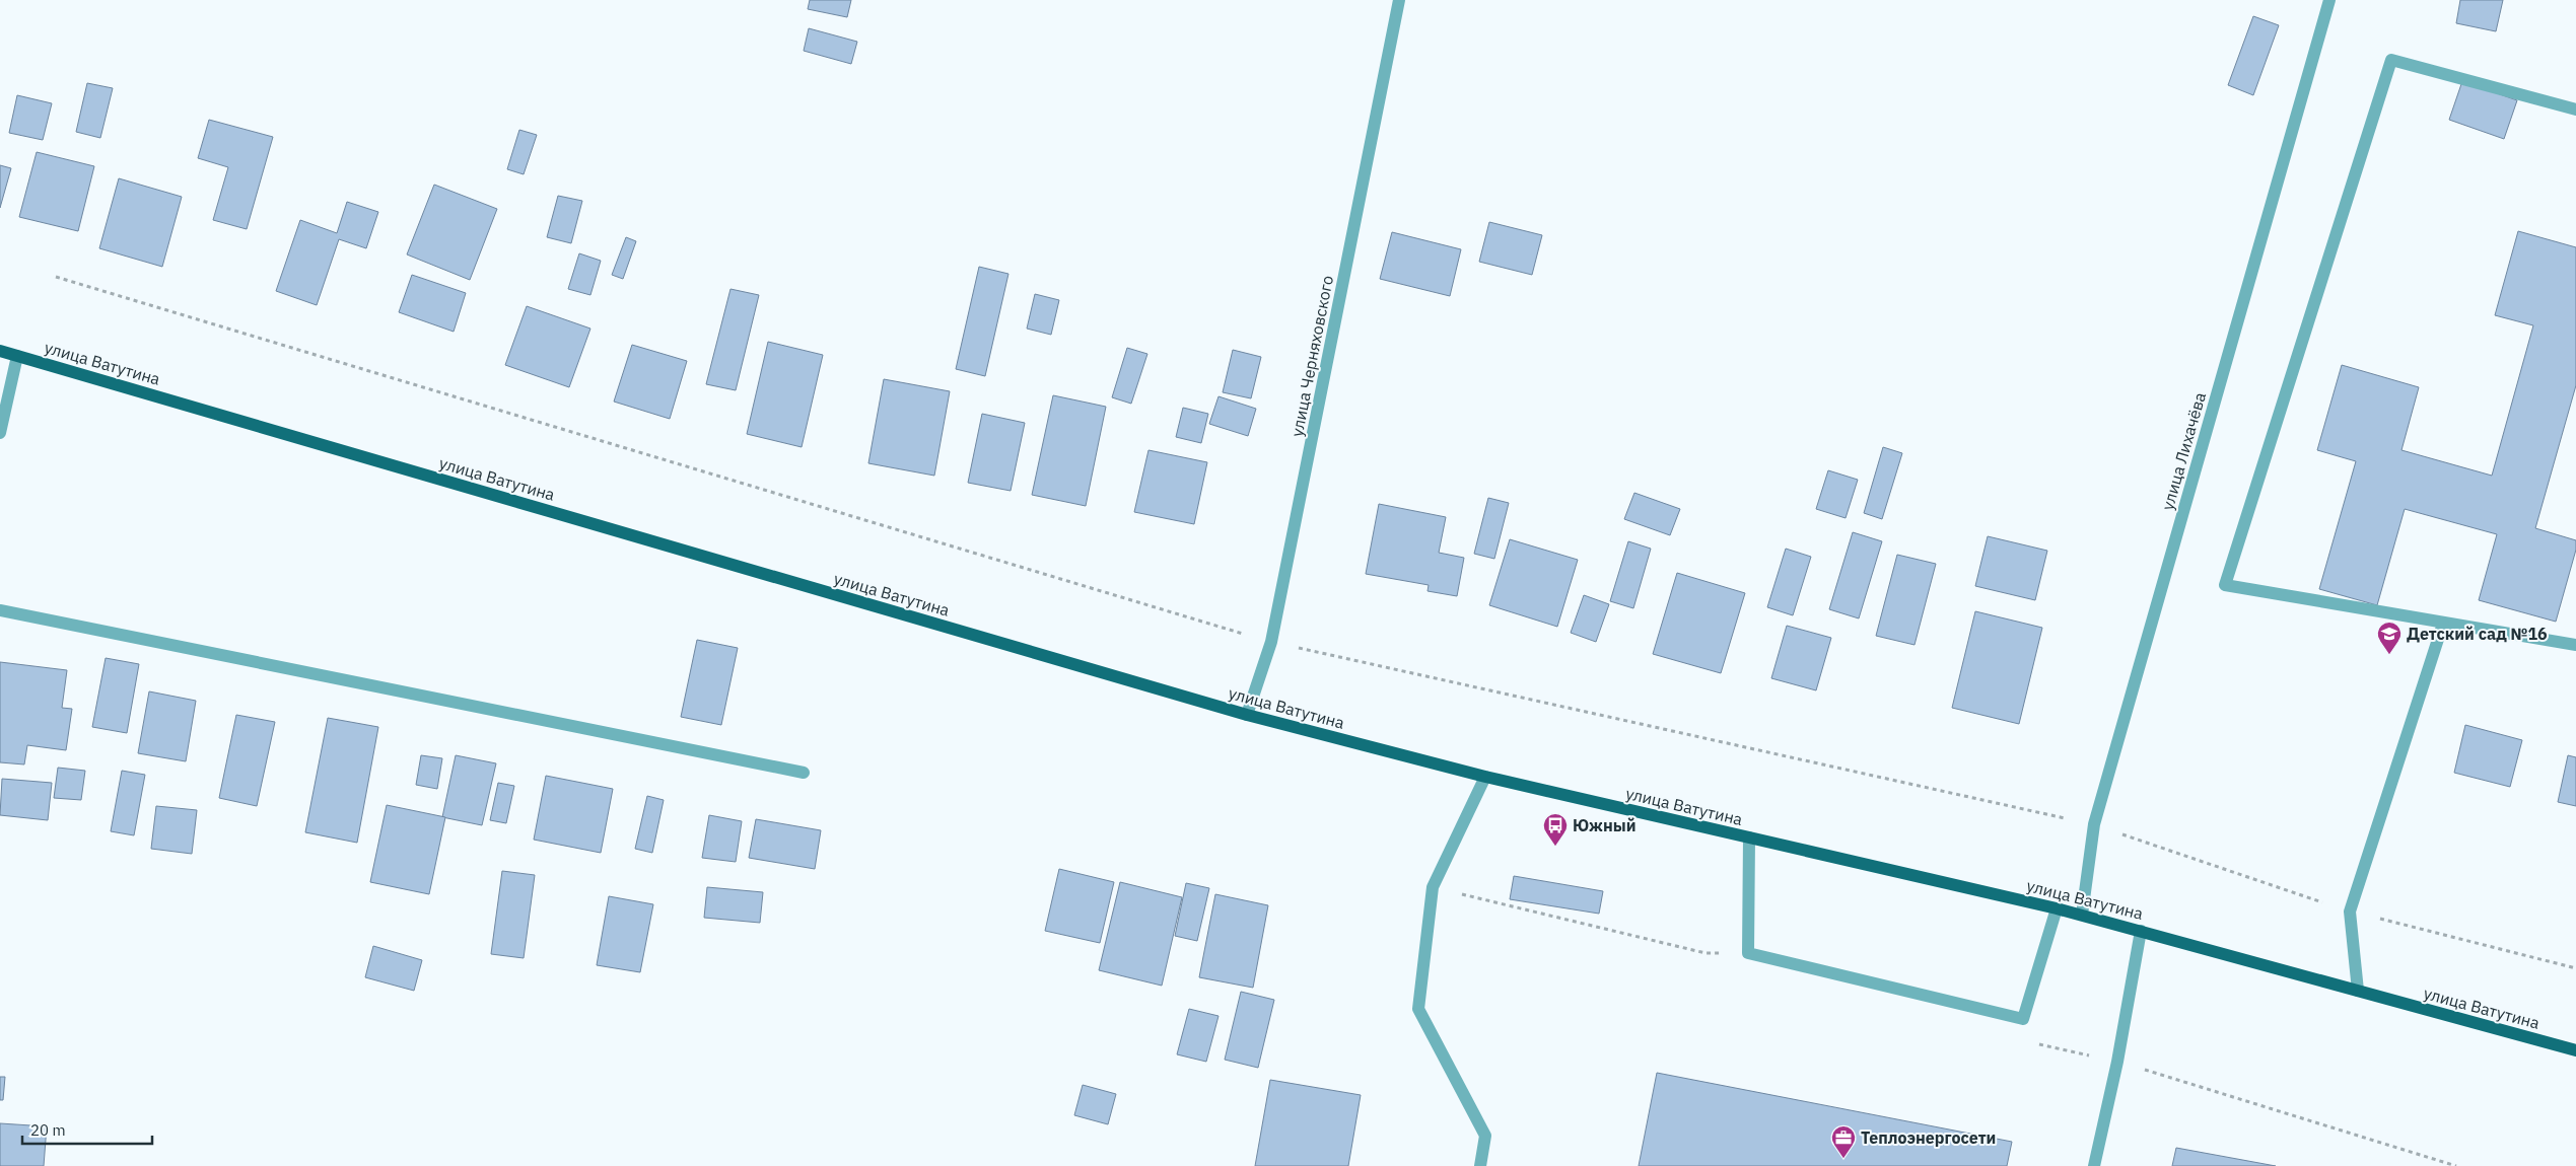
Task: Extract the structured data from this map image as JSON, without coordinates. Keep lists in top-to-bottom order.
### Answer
{
  "streets": {
    "main road": ["улица Ватутина"],
    "street": ["улица Черняховского", "улица Лихачёва"]
  },
  "crossings": [
    ["улица Черняховского", "улица Ватутина"],
    ["улица Ватутина", "улица Лихачёва"]
  ],
  "places": {
    "school or university": ["Детский сад №16"],
    "bus stop": ["Южный"],
    "office": ["Теплоэнергосети"]
  },
  "scale_bar": "20 m"
}
